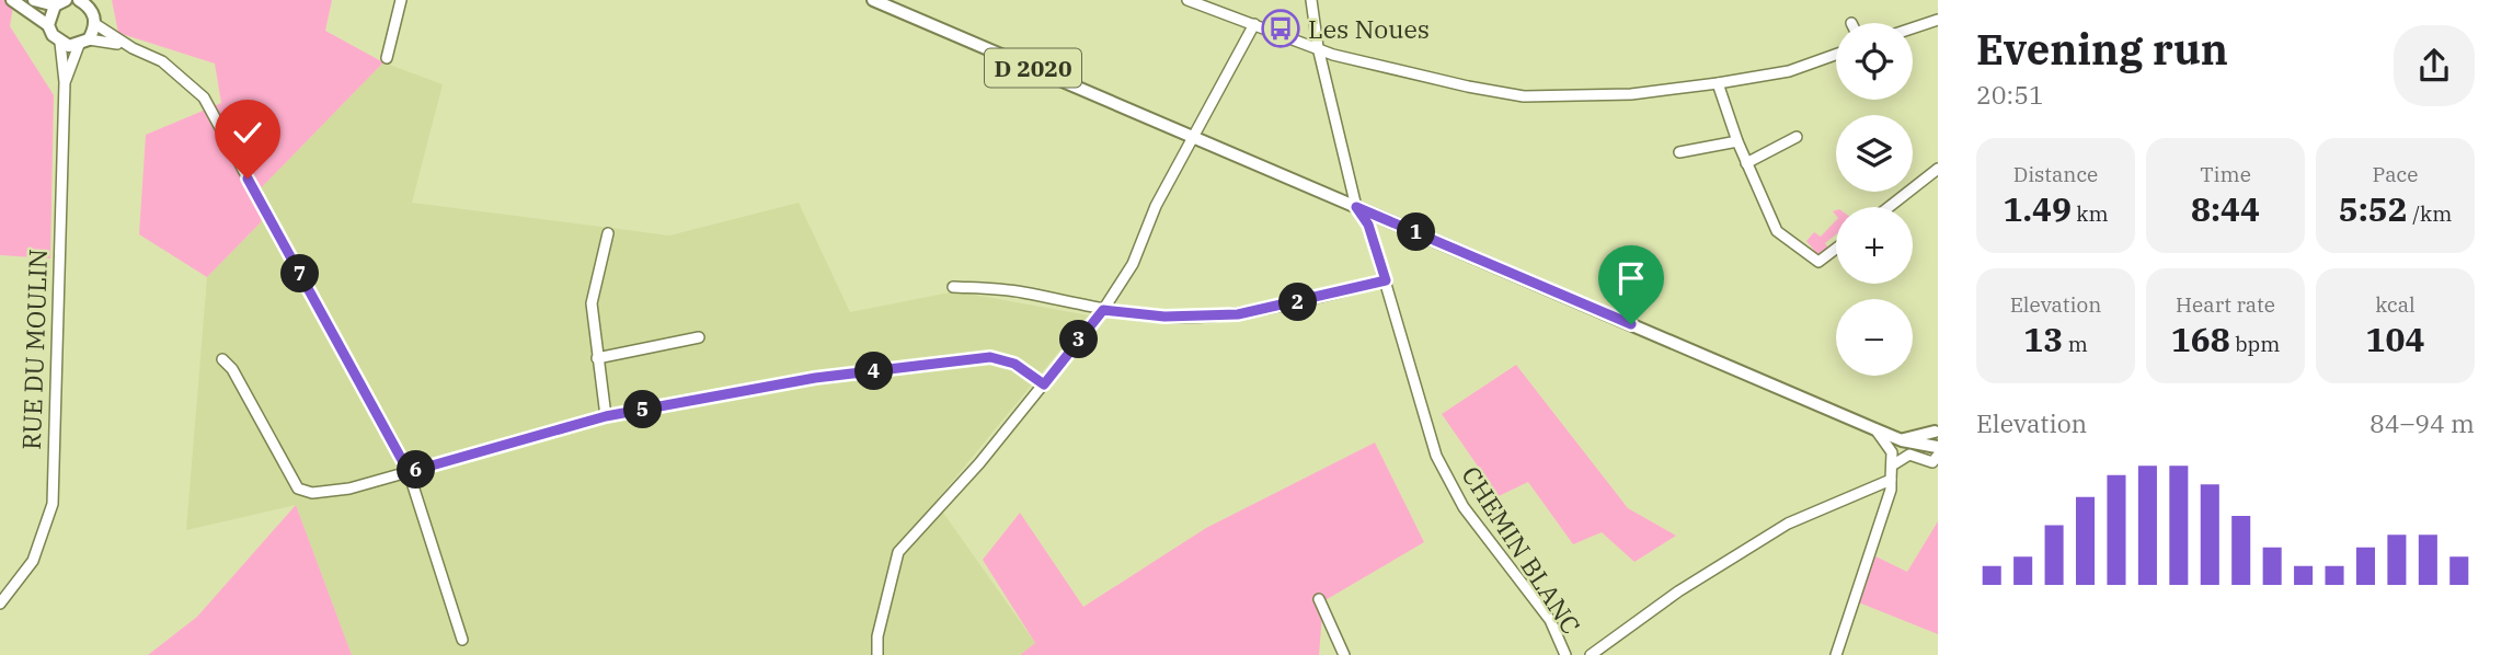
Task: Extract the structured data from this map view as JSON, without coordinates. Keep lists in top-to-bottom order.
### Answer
{
  "streets": {
    "main road": ["D 2020"],
    "street": ["RUE DU MOULIN", "CHEMIN BLANC"]
  },
  "crossings": [
    ["D 2020", "CHEMIN BLANC"]
  ],
  "places": {
    "bus stop": ["Les Noues"]
  },
  "page": {
    "heading": ["Evening run", "20:51"],
    "map_buttons": ["+", "−"],
    "stats": [
      ["Distance", "1.49 km"],
      ["Time", "8:44"],
      ["Pace", "5:52 /km"],
      ["Elevation", "13 m"],
      ["Heart rate", "168 bpm"],
      ["kcal", "104"]
    ],
    "pins": [
      "1",
      "7",
      "2",
      "3",
      "4",
      "5",
      "6"
    ],
    "chart": ["Elevation", "84–94 m"]
  }
}
